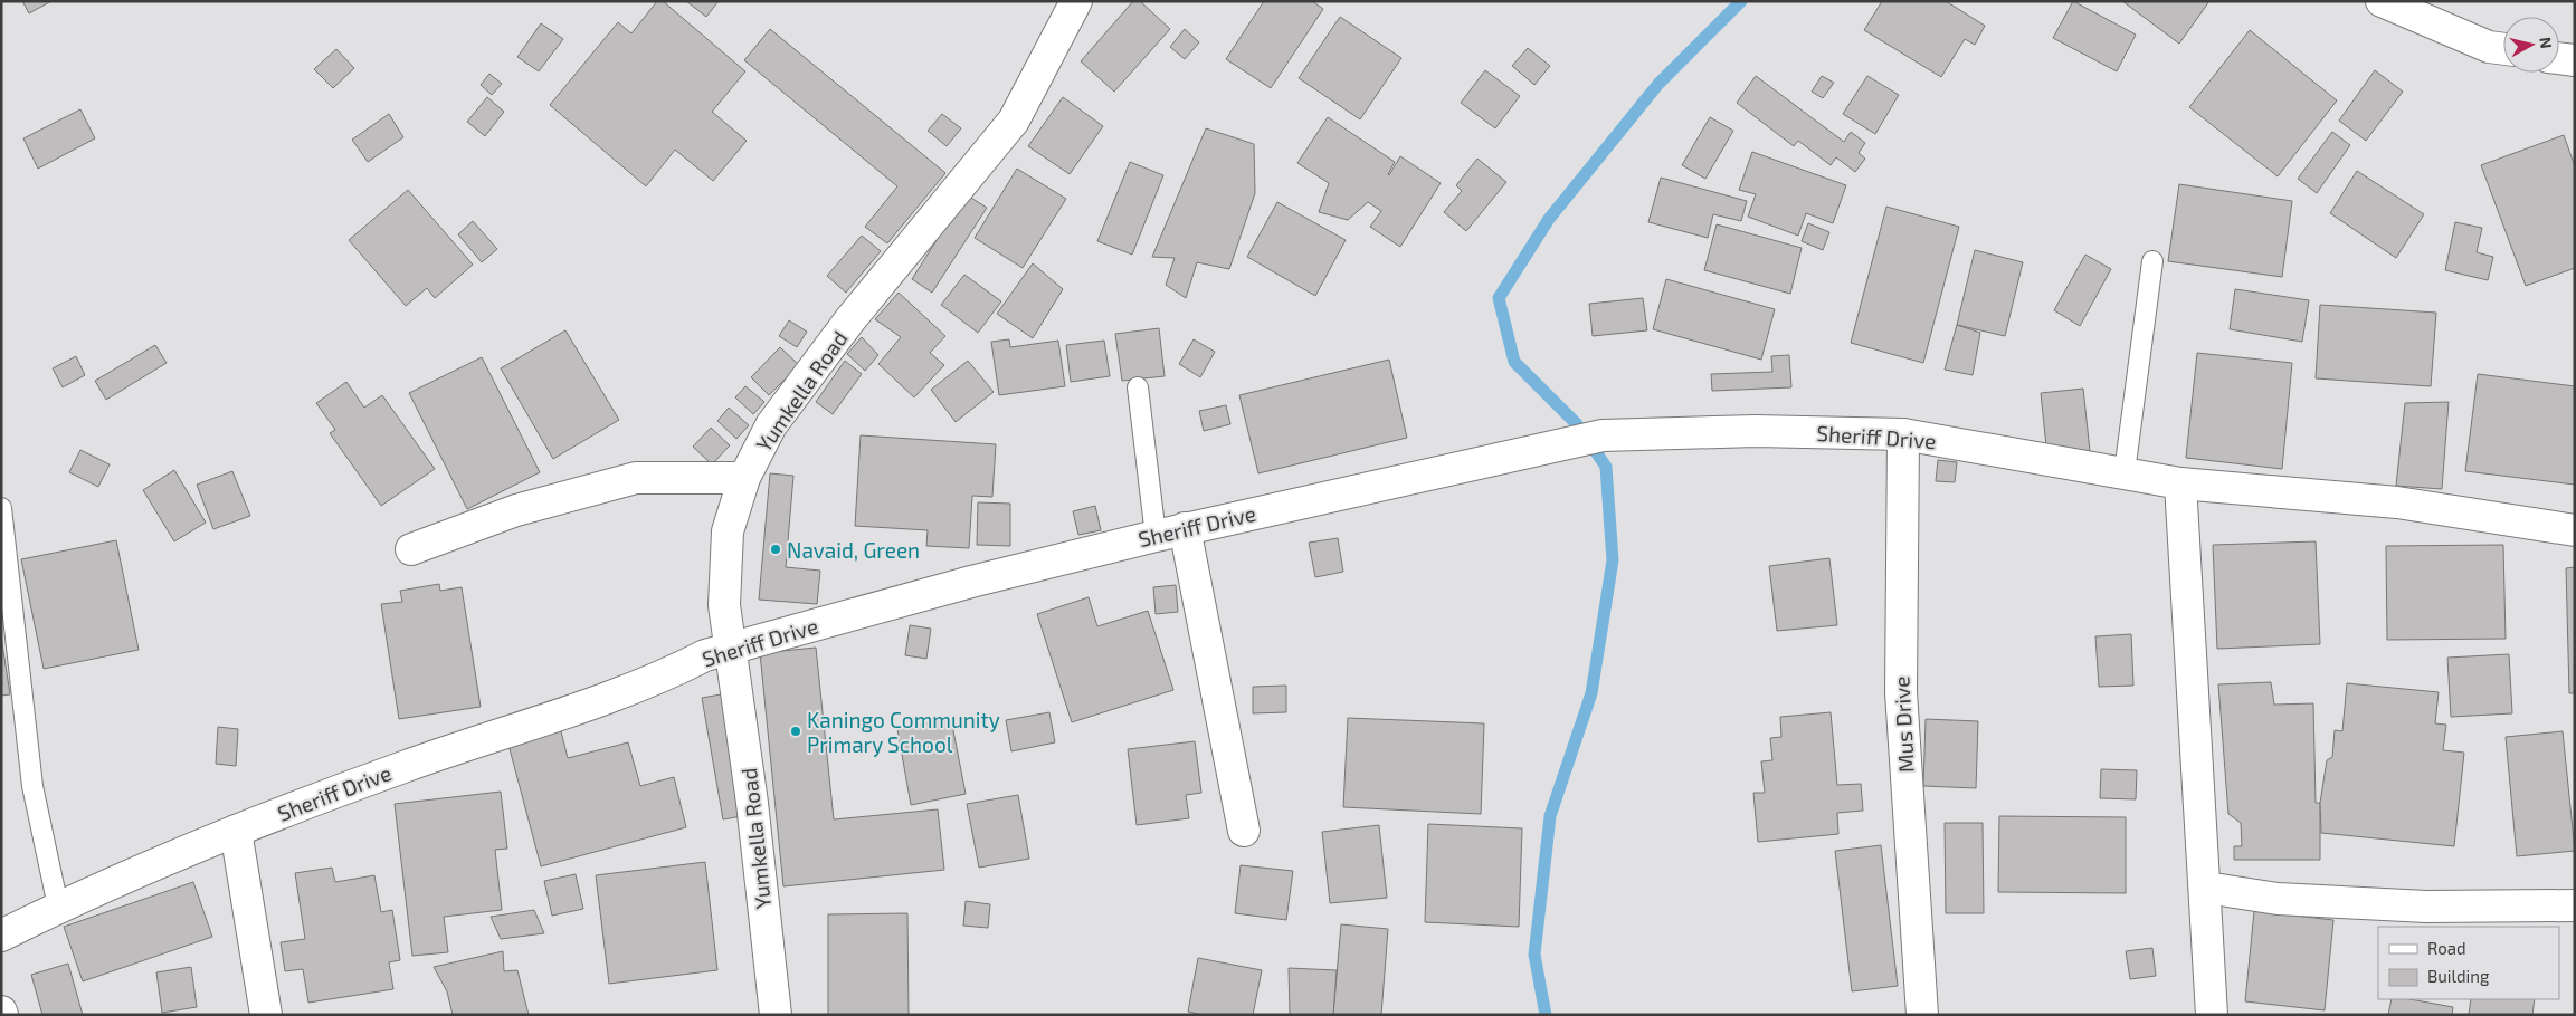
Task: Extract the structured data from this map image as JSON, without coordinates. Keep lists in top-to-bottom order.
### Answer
{
  "streets": {
    "street": ["Yumkella Road", "Sheriff Drive", "Mus Drive"]
  },
  "crossings": [
    ["Yumkella Road", "Sheriff Drive"],
    ["Sheriff Drive", "Mus Drive"]
  ],
  "places": ["Navaid, Green", "Kaningo Community Primary School"],
  "legend": ["Road", "Building"],
  "north": "right"
}
